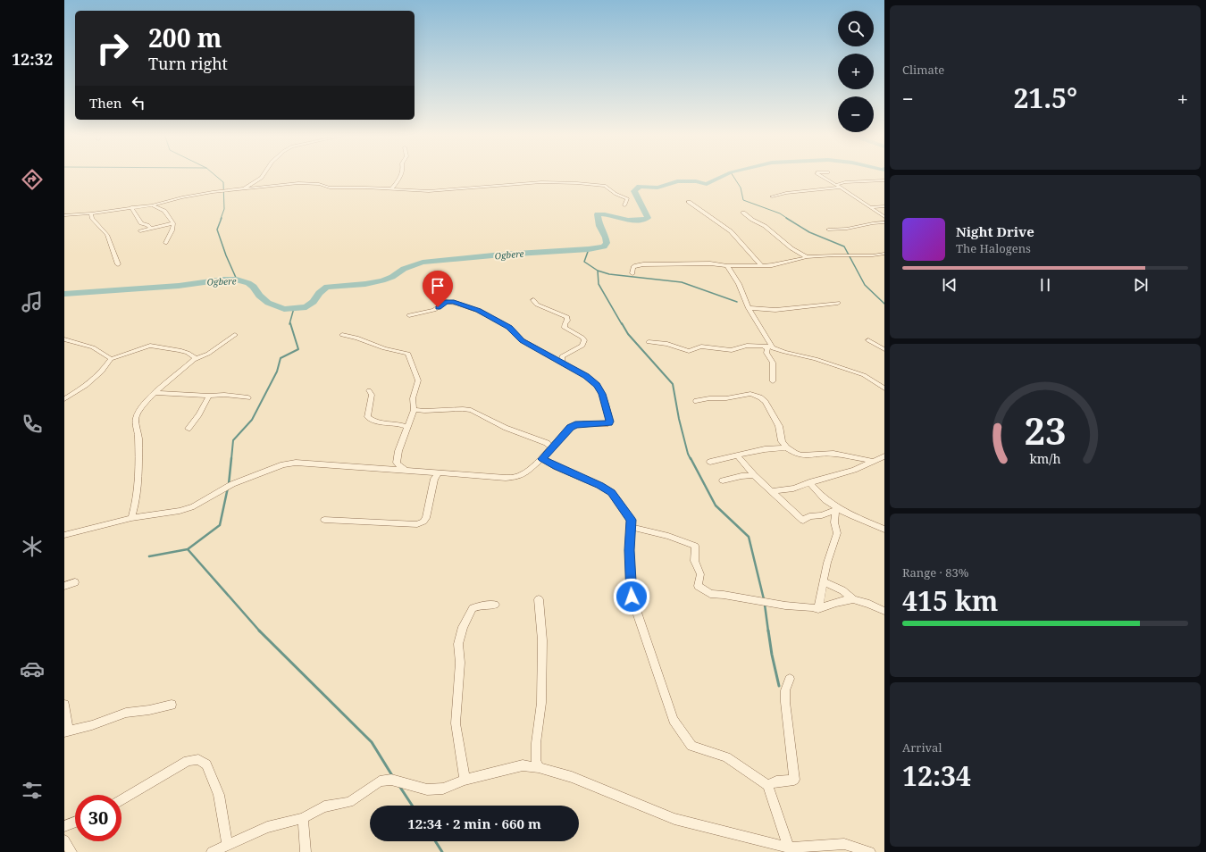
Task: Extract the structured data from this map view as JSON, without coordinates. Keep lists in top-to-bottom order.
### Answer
{
  "water": ["Ogbere"],
  "page": {
    "tabs": "12:32",
    "tile": [
      "Climate",
      ["Range · 83%", "415 km"],
      ["Arrival", "12:34"]
    ],
    "map_buttons": ["+", "−"],
    "turn": ["200 m", "Turn right"],
    "heat": ["−", "21.5°", "+"],
    "then": "Then",
    "song": ["Night Drive", "The Halogens"],
    "limit": "30",
    "trip": "12:34 · 2 min · 660 m",
    "gauge": ["23", "km/h"]
  }
}
